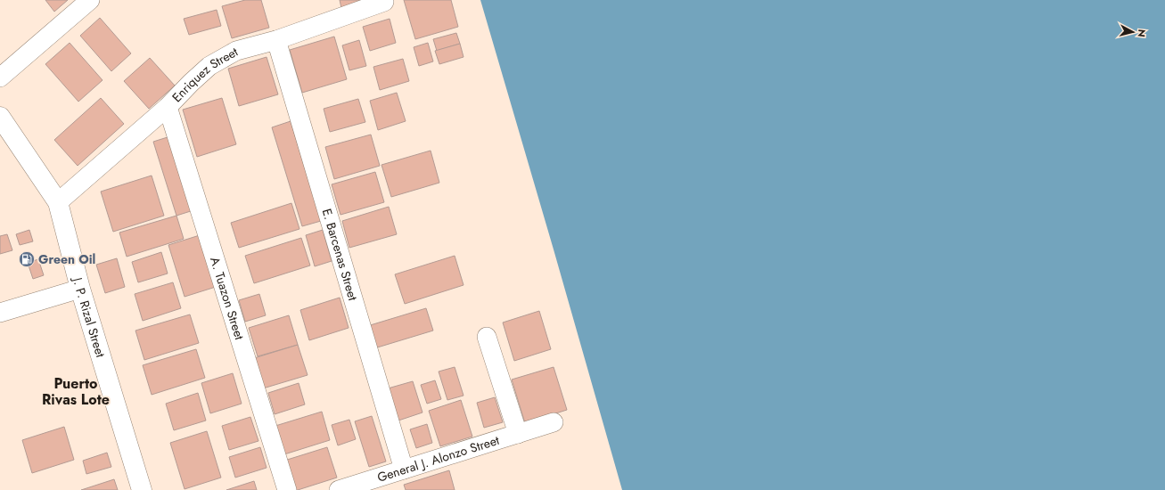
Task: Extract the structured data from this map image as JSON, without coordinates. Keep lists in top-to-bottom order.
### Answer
{
  "streets": {
    "street": [
      "Enriquez Street",
      "E. Barcenas Street",
      "A. Tuazon Street",
      "J. P. Rizal Street",
      "General J. Alonzo Street"
    ]
  },
  "crossings": [
    ["Enriquez Street", "E. Barcenas Street"],
    ["Enriquez Street", "A. Tuazon Street"],
    ["Enriquez Street", "J. P. Rizal Street"],
    ["E. Barcenas Street", "General J. Alonzo Street"]
  ],
  "districts": ["Puerto Rivas Lote"],
  "places": {
    "fuel station": ["Green Oil"]
  },
  "north": "right"
}
